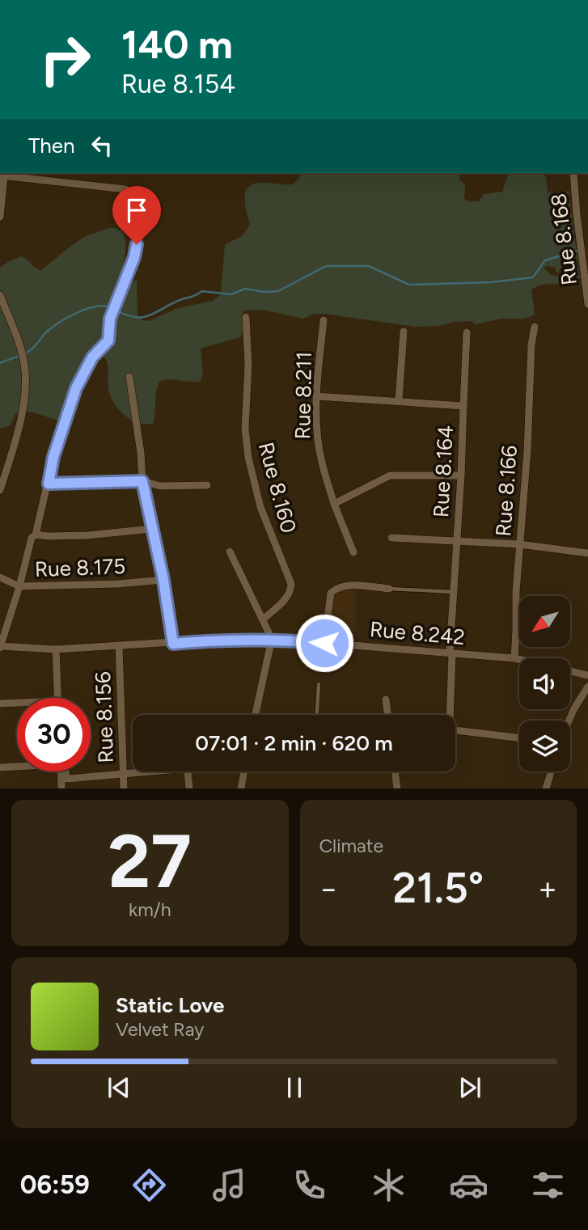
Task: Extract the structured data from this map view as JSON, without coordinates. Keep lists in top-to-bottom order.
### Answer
{
  "streets": {
    "street": [
      "Rue 8.168",
      "Rue 8.211",
      "Rue 8.164",
      "Rue 8.160",
      "Rue 8.166",
      "Rue 8.175",
      "Rue 8.242",
      "Rue 8.156"
    ]
  },
  "crossings": [
    ["Rue 8.211", "Rue 8.164"],
    ["Rue 8.164", "Rue 8.242"],
    ["Rue 8.166", "Rue 8.242"],
    ["Rue 8.242", "Rue 8.156"]
  ],
  "north": "bottom left",
  "page": {
    "turn": ["140 m", "Rue 8.154"],
    "then": "Then",
    "limit": "30",
    "trip": "07:01 · 2 min · 620 m",
    "tile": [
      ["27", "km/h"],
      "Climate"
    ],
    "heat": ["−", "21.5°", "+"],
    "song": ["Static Love", "Velvet Ray"],
    "tabs": "06:59"
  }
}
